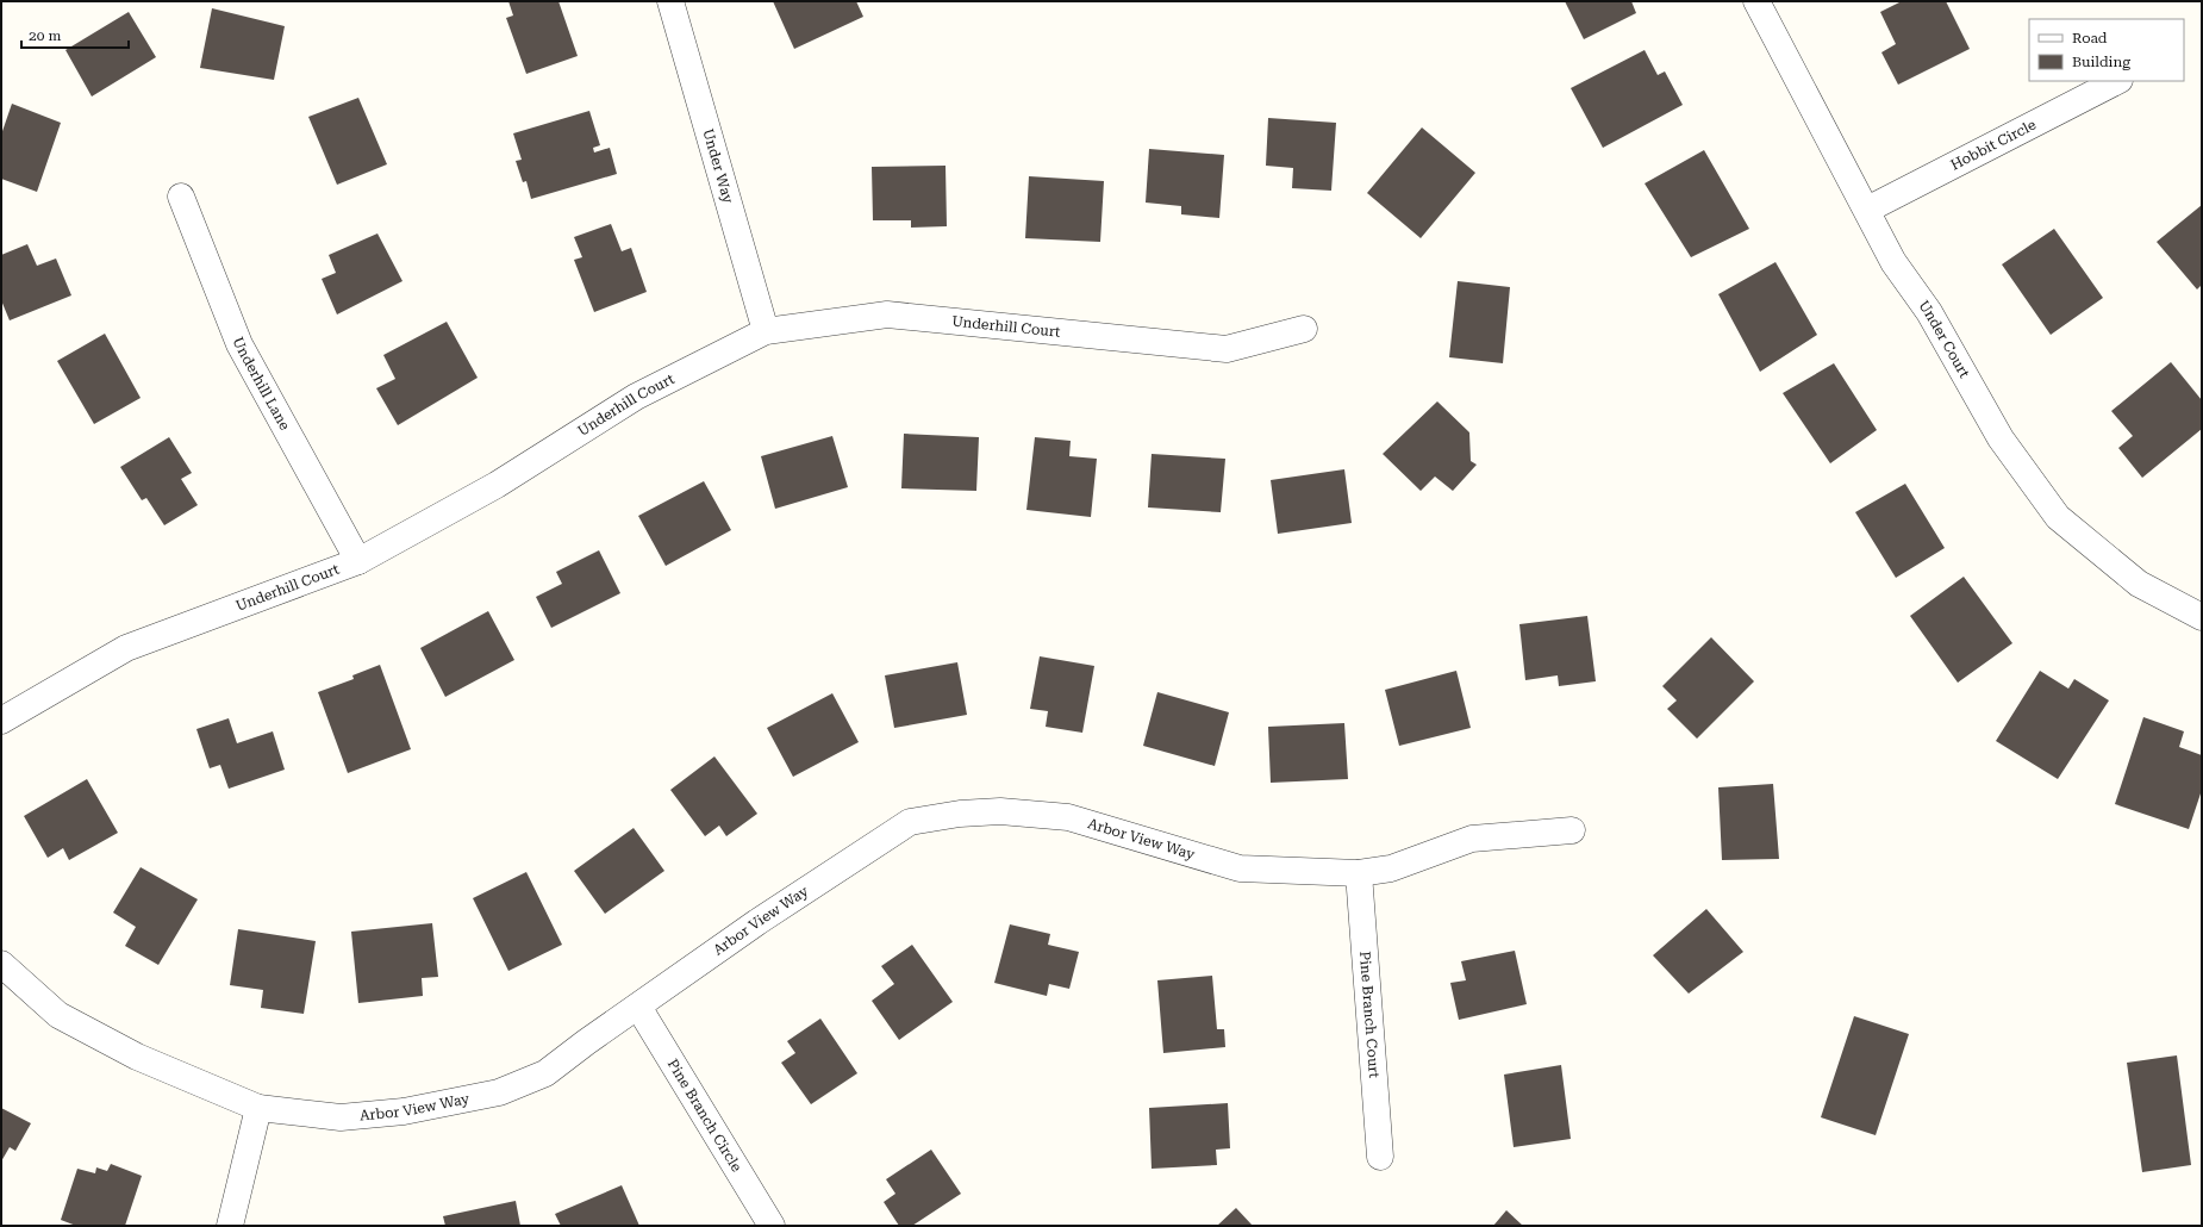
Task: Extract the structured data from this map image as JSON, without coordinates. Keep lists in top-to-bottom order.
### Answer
{
  "streets": {
    "street": [
      "Hobbit Circle",
      "Under Way",
      "Underhill Court",
      "Under Court",
      "Underhill Lane",
      "Arbor View Way",
      "Pine Branch Court",
      "Pine Branch Circle"
    ]
  },
  "crossings": [
    ["Hobbit Circle", "Under Court"],
    ["Under Way", "Underhill Court"],
    ["Underhill Court", "Underhill Lane"],
    ["Arbor View Way", "Pine Branch Court"],
    ["Arbor View Way", "Pine Branch Circle"]
  ],
  "legend": ["Road", "Building"],
  "scale_bar": "20 m"
}
